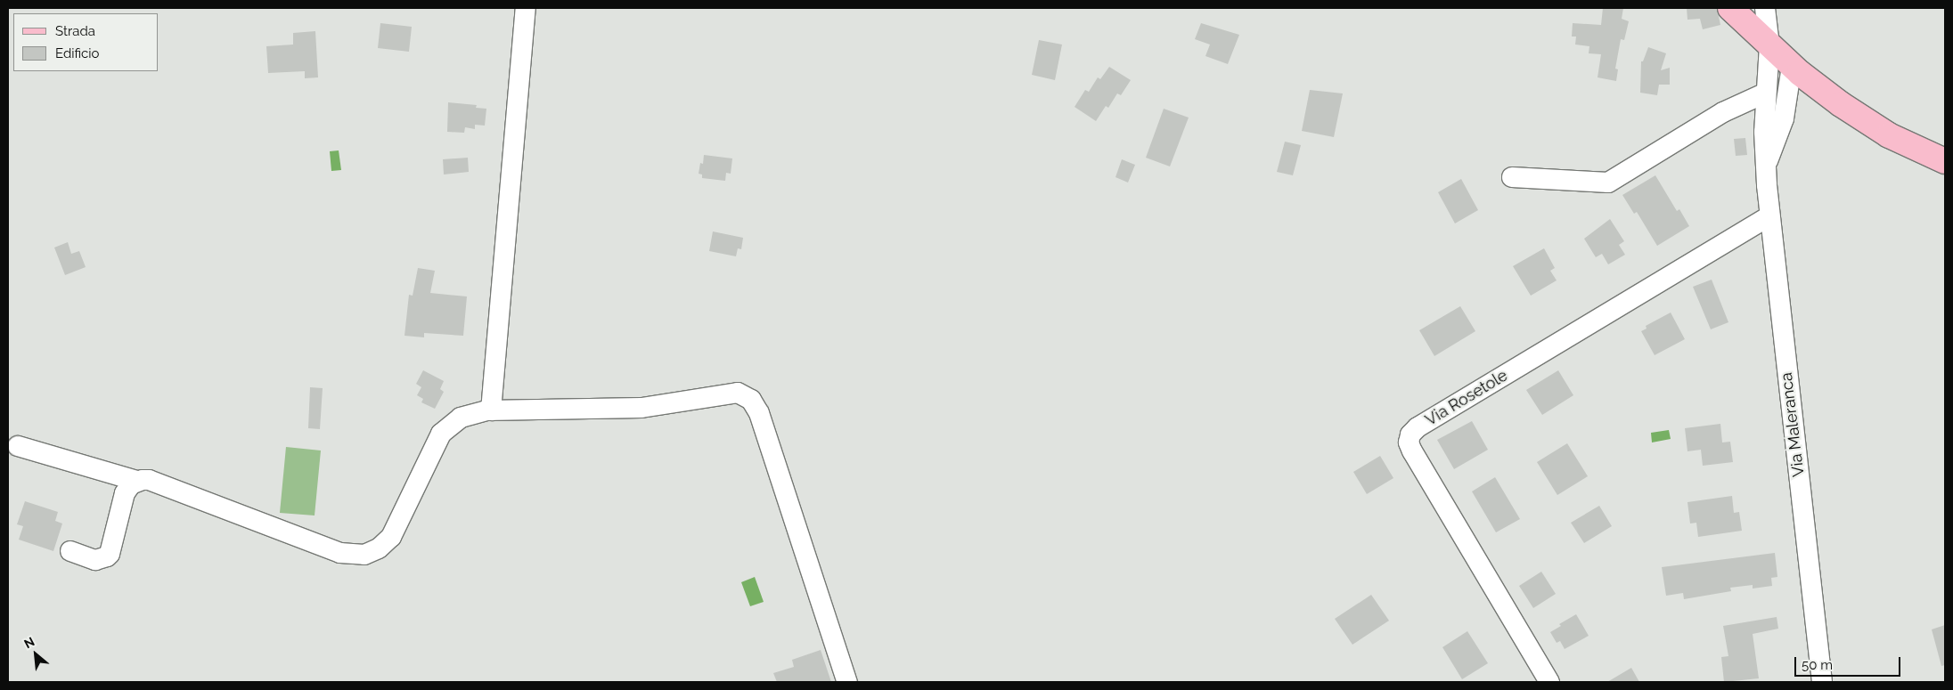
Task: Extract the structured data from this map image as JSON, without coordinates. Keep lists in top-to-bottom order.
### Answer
{
  "streets": {
    "street": ["Via Rosetole", "Via Maleranca"]
  },
  "crossings": [
    ["Via Rosetole", "Via Maleranca"]
  ],
  "legend": ["Strada", "Edificio"],
  "scale_bar": "50 m",
  "north": "top left"
}
